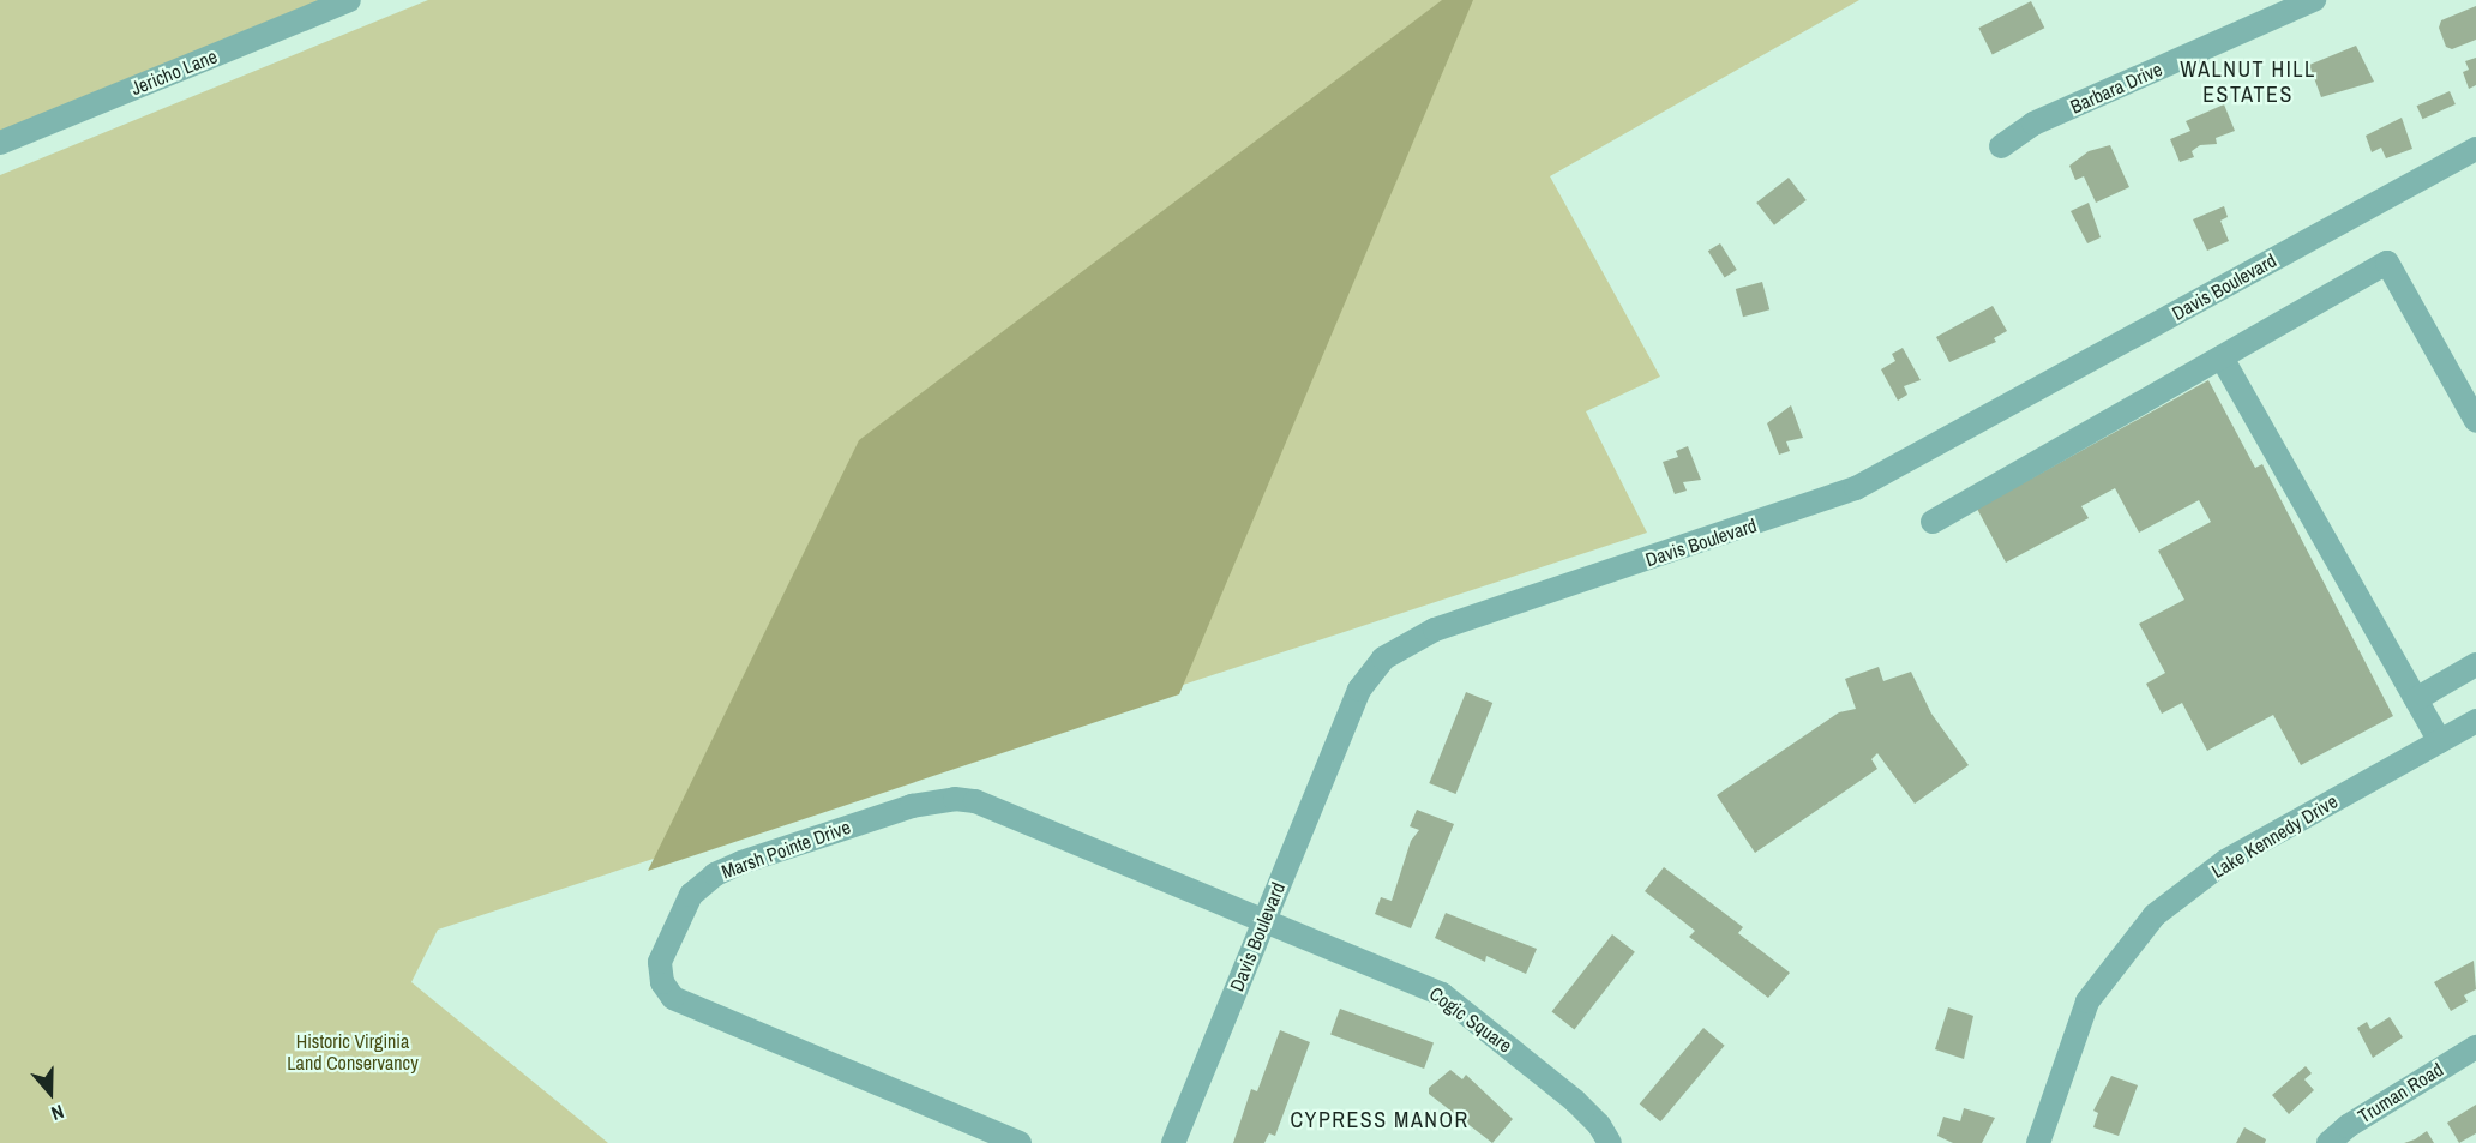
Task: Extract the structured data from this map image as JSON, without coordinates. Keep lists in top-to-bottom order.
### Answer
{
  "streets": {
    "street": [
      "Jericho Lane",
      "Barbara Drive",
      "Davis Boulevard",
      "Lake Kennedy Drive",
      "Marsh Pointe Drive",
      "Cogic Square",
      "Truman Road"
    ]
  },
  "crossings": [
    ["Davis Boulevard", "Marsh Pointe Drive"],
    ["Davis Boulevard", "Cogic Square"],
    ["Marsh Pointe Drive", "Cogic Square"]
  ],
  "districts": ["WALNUT HILL ESTATES", "CYPRESS MANOR"],
  "parks": ["Historic Virginia Land Conservancy"],
  "north": "bottom"
}
